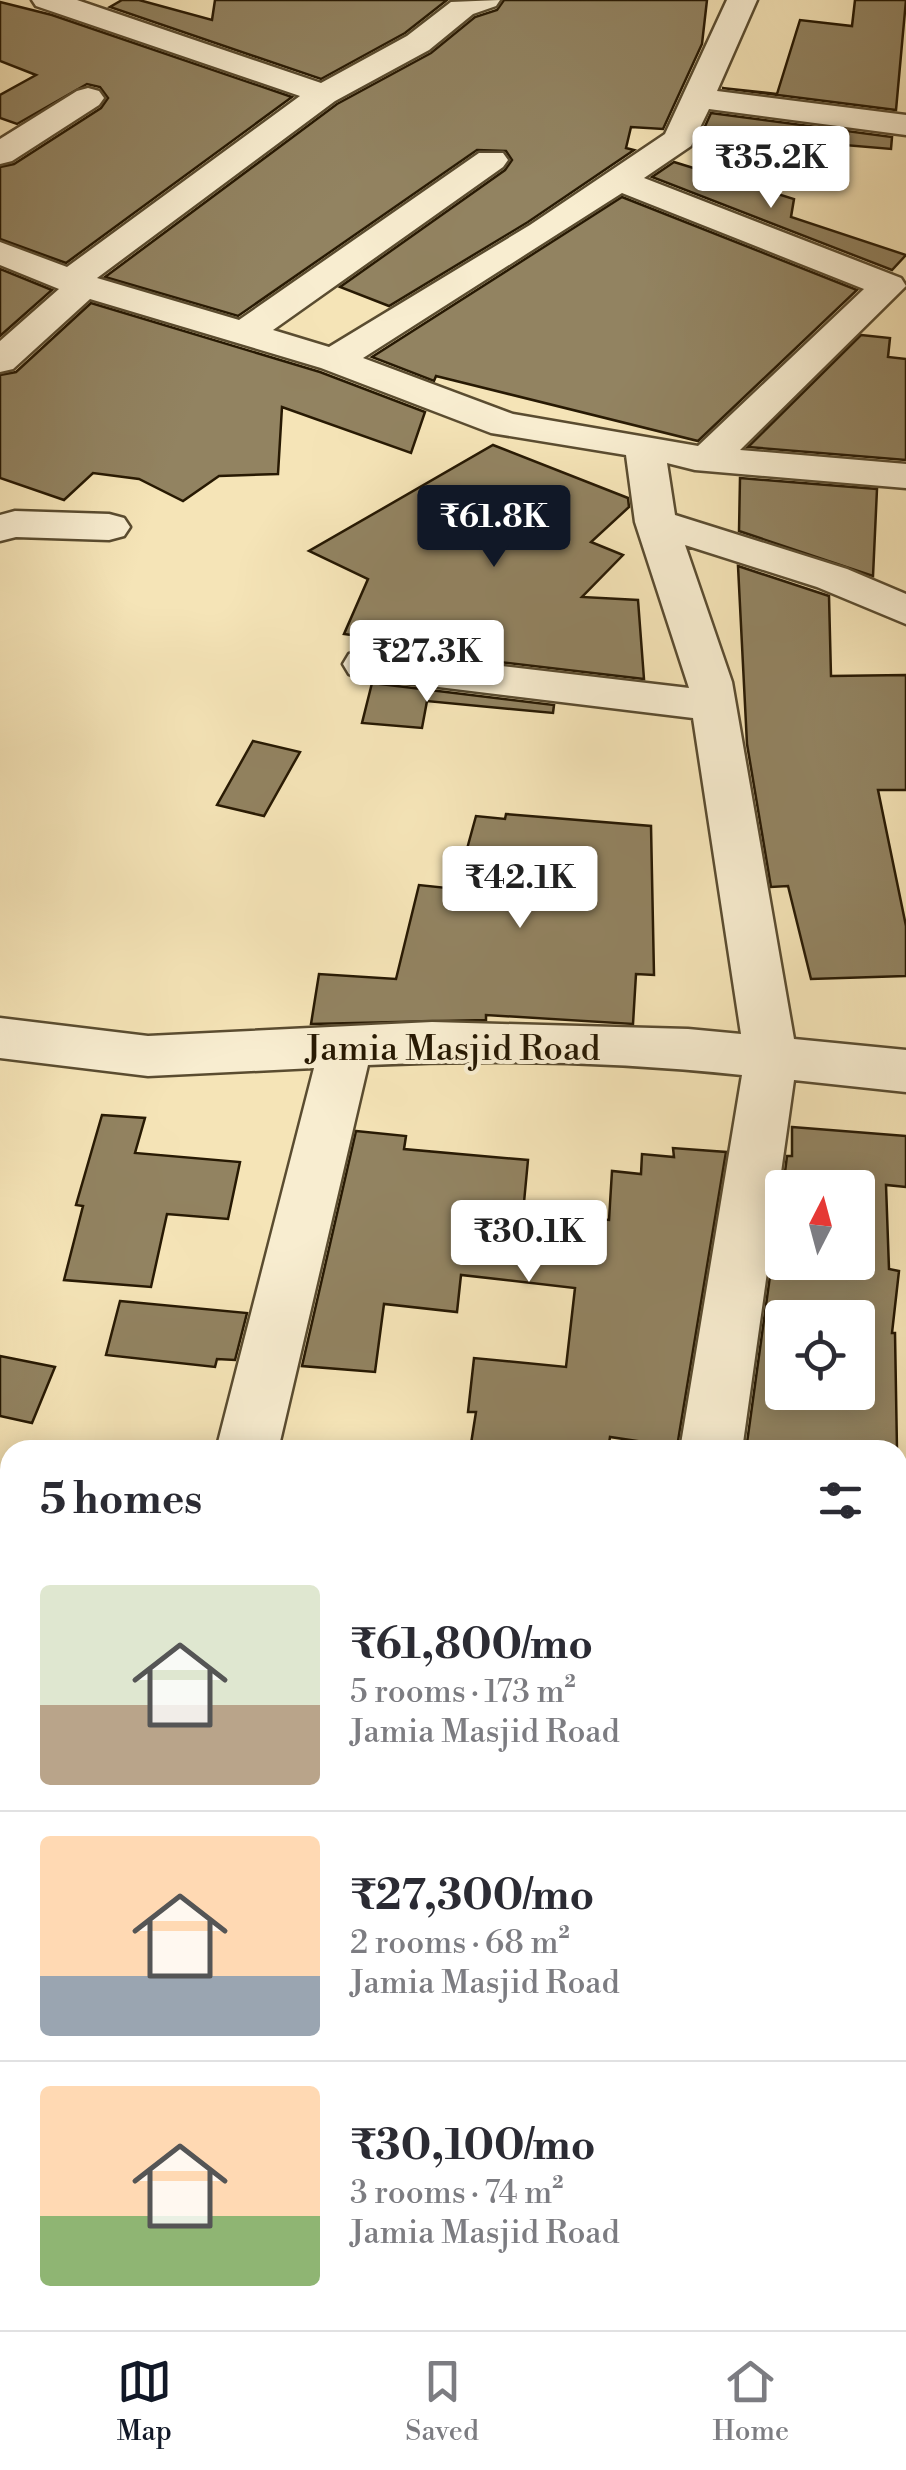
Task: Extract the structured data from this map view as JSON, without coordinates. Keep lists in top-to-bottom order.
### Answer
{
  "streets": {
    "street": ["Jamia Masjid Road"]
  },
  "north": "top",
  "page": {
    "price": [
      "₹35.2K",
      "₹61.8K",
      "₹27.3K",
      "₹42.1K",
      "₹30.1K"
    ],
    "heading": "5 homes",
    "list": [
      {
        "name": "₹61,800/mo",
        "note": "5 rooms · 173 m² · Jamia Masjid Road"
      },
      {
        "name": "₹27,300/mo",
        "note": "2 rooms · 68 m² · Jamia Masjid Road"
      },
      {
        "name": "₹30,100/mo",
        "note": "3 rooms · 74 m² · Jamia Masjid Road"
      }
    ],
    "tabs": ["Map", "Saved", "Home"]
  }
}
